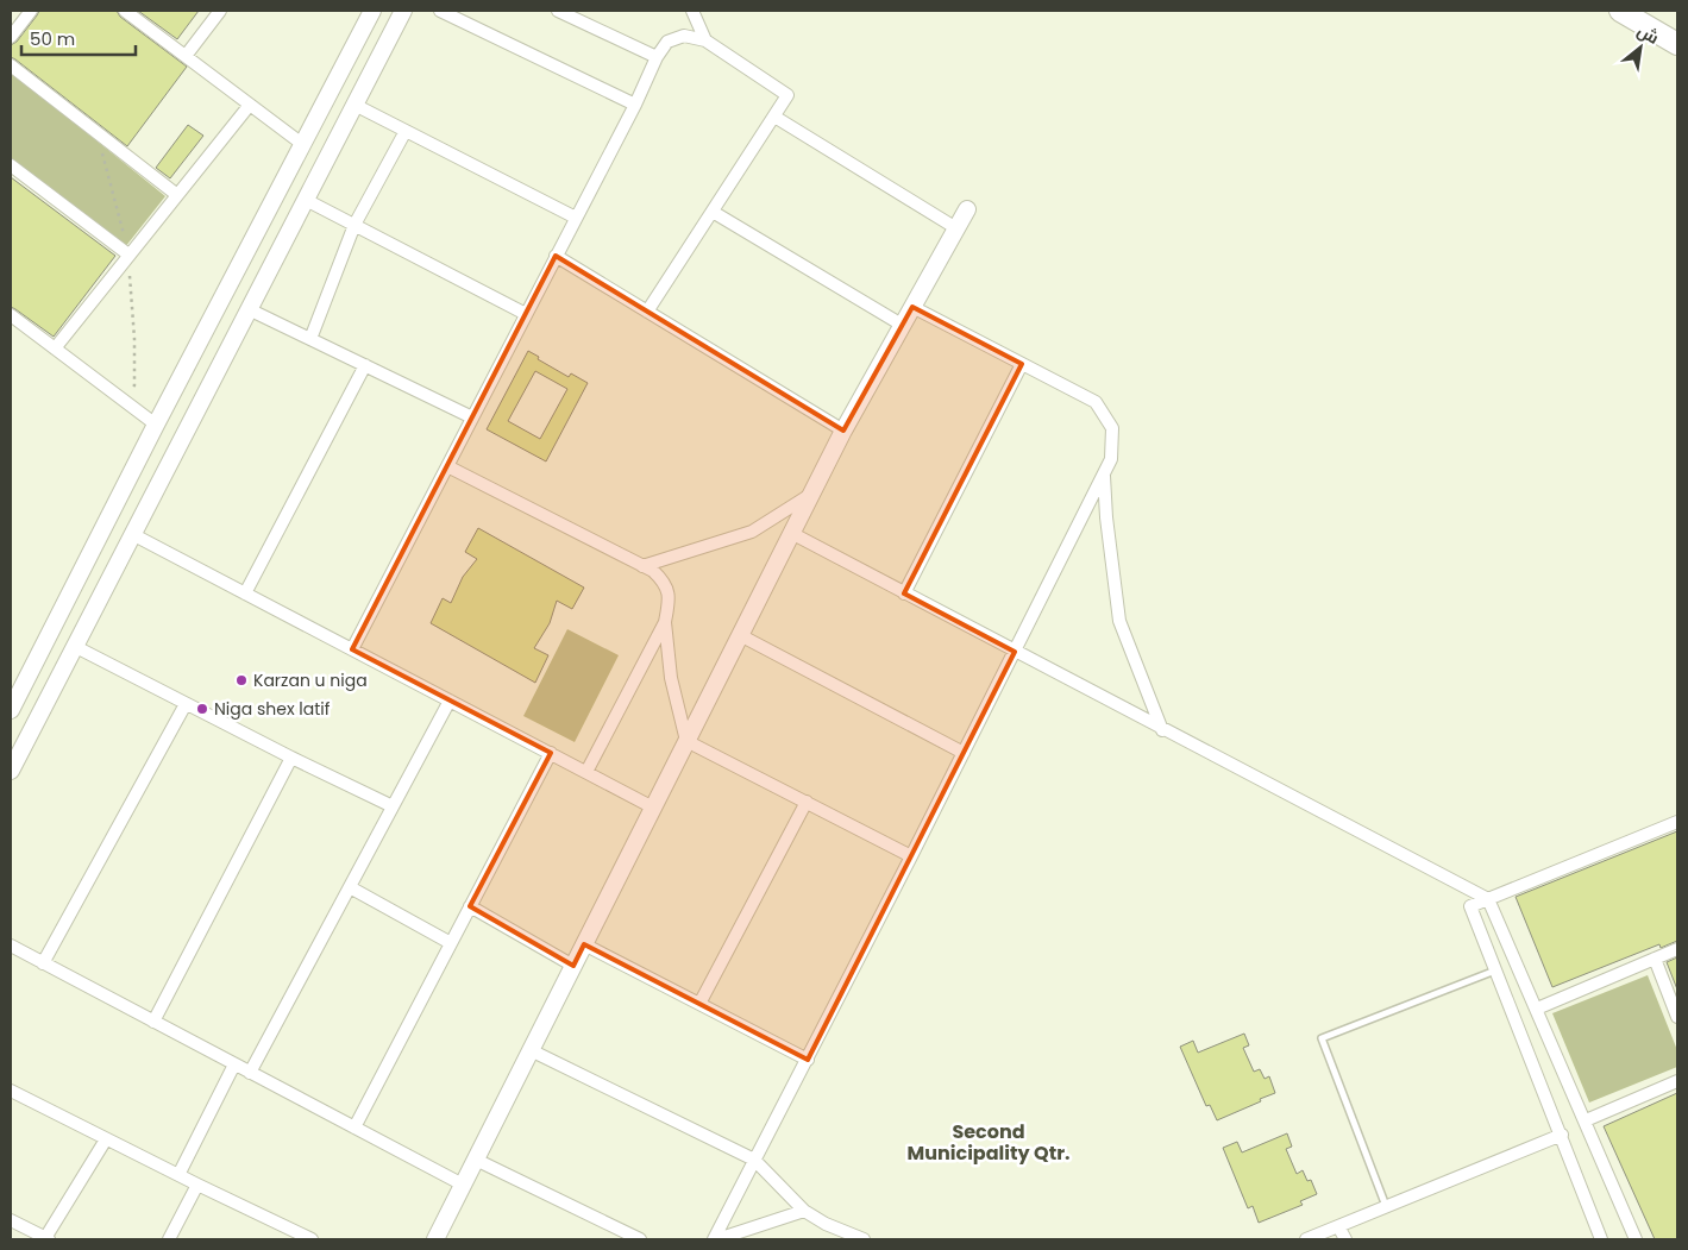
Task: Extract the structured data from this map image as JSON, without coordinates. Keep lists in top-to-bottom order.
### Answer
{
  "districts": ["Second Municipality Qtr."],
  "places": ["Karzan u niga", "Niga shex latif"],
  "scale_bar": "50 m",
  "north": "top right"
}
